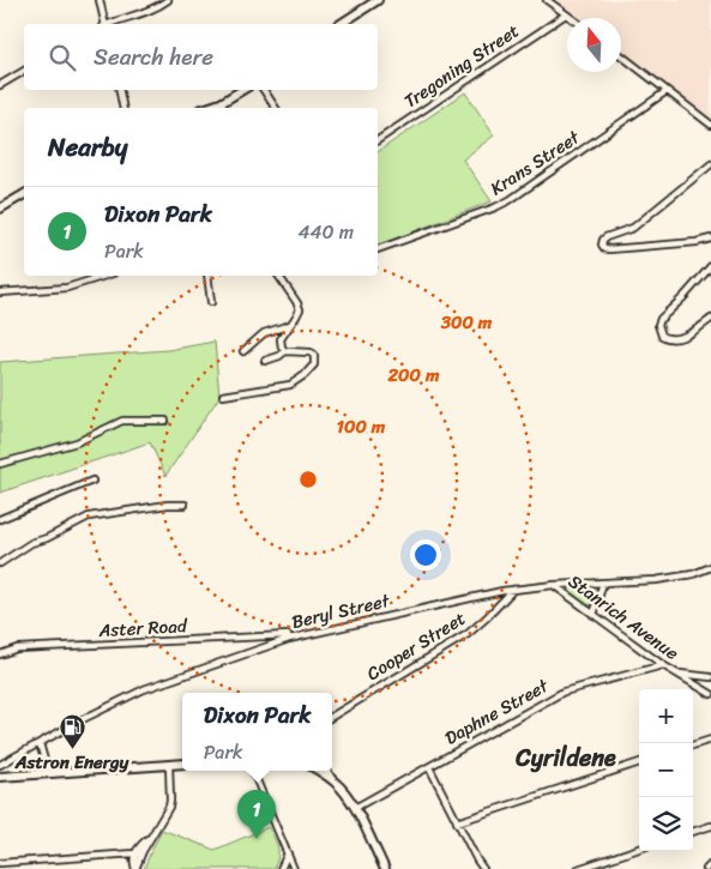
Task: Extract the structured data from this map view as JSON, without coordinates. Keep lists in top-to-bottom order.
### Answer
{
  "streets": {
    "street": [
      "Tregoning Street",
      "Krans Street",
      "Beryl Street",
      "Stanrich Avenue",
      "Aster Road",
      "Cooper Street",
      "Daphne Street"
    ]
  },
  "crossings": [
    ["Beryl Street", "Stanrich Avenue"],
    ["Beryl Street", "Aster Road"],
    ["Beryl Street", "Cooper Street"],
    ["Stanrich Avenue", "Daphne Street"]
  ],
  "districts": ["Cyrildene"],
  "places": {
    "fuel station": ["Astron Energy"]
  },
  "north": "top",
  "page": {
    "search": "Search here",
    "heading": "Nearby",
    "list": [
      {
        "mark": "1",
        "name": "Dixon Park",
        "note": "Park",
        "value": "440 m"
      }
    ],
    "map_buttons": ["+", "−"],
    "popup": ["Dixon Park", "Park"],
    "pins": "1"
  },
  "rings": ["300 m", "200 m", "100 m"]
}
